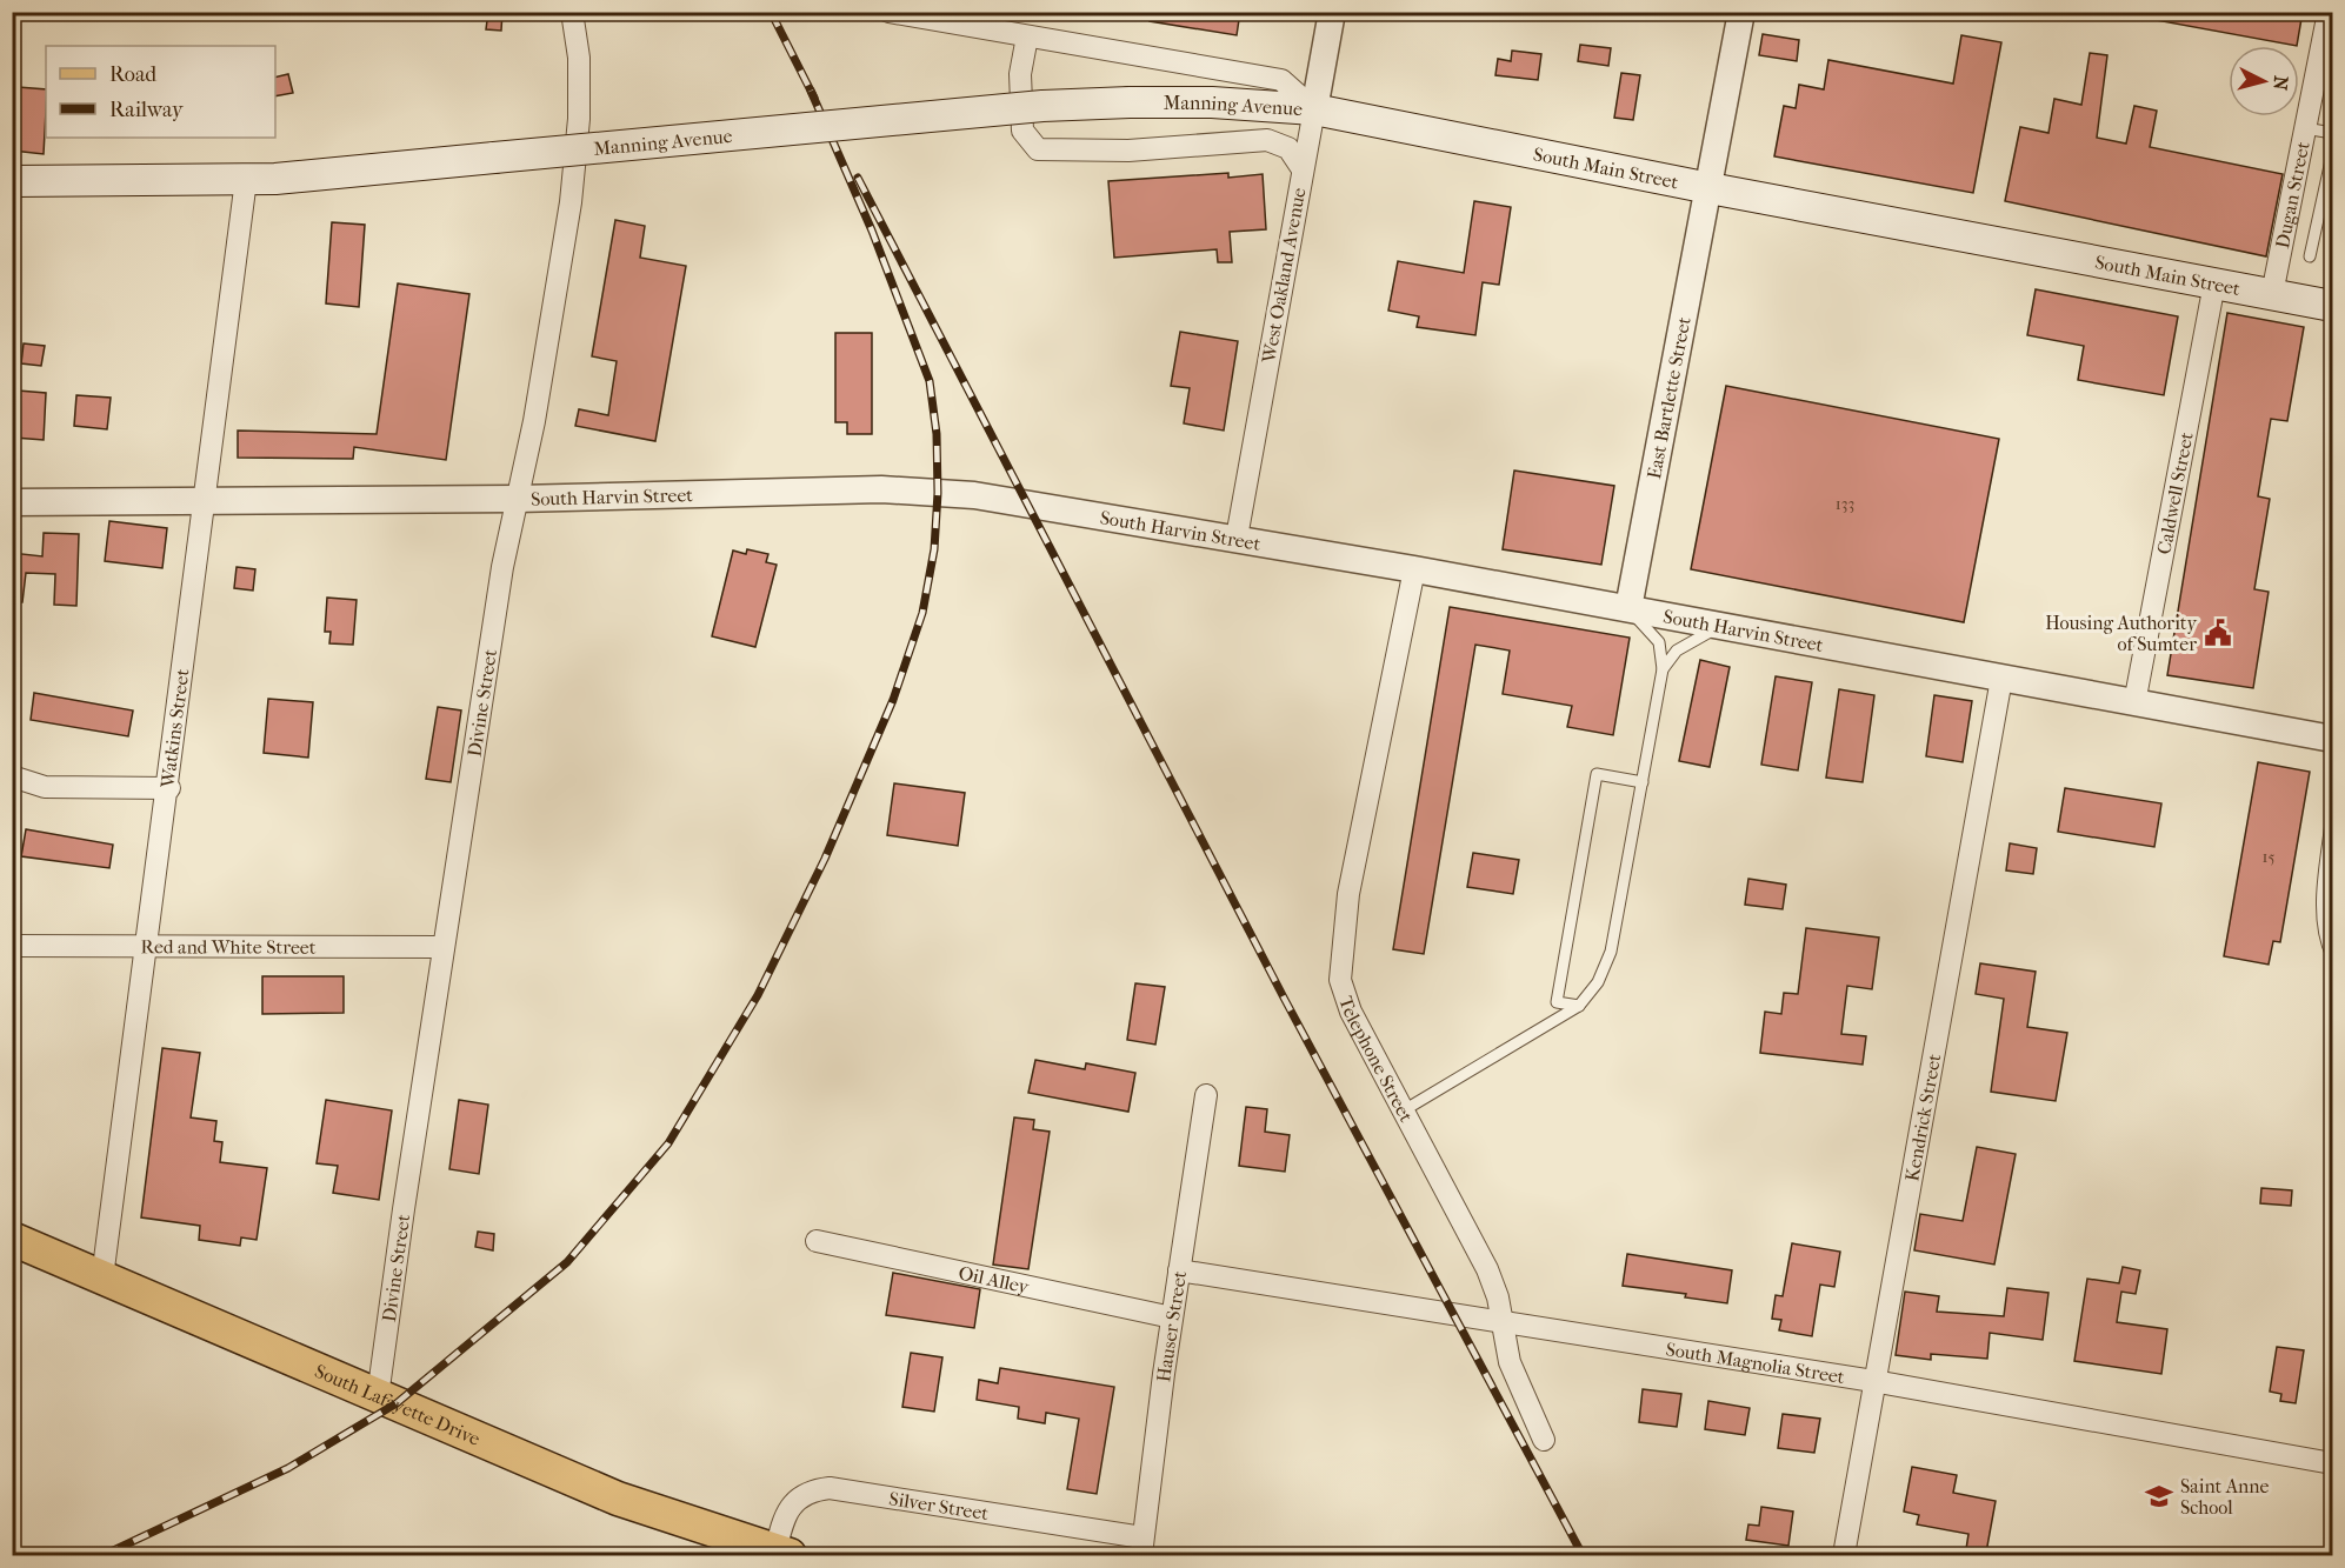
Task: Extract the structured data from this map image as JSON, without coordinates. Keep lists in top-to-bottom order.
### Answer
{
  "streets": {
    "main road": ["Manning Avenue", "South Main Street", "South Lafayette Drive"],
    "street": [
      "Dugan Street",
      "West Oakland Avenue",
      "East Bartlette Street",
      "Caldwell Street",
      "South Harvin Street",
      "Divine Street",
      "Watkins Street",
      "Red and White Street",
      "Telephone Street",
      "Kendrick Street",
      "Oil Alley",
      "Hauser Street",
      "South Magnolia Street",
      "Silver Street"
    ]
  },
  "crossings": [
    ["Manning Avenue", "South Main Street"],
    ["Manning Avenue", "West Oakland Avenue"],
    ["Manning Avenue", "Watkins Street"],
    ["South Main Street", "Dugan Street"],
    ["South Main Street", "West Oakland Avenue"],
    ["South Main Street", "East Bartlette Street"],
    ["South Main Street", "Caldwell Street"],
    ["West Oakland Avenue", "South Harvin Street"],
    ["East Bartlette Street", "South Harvin Street"],
    ["Caldwell Street", "South Harvin Street"],
    ["South Harvin Street", "Divine Street"],
    ["South Harvin Street", "Watkins Street"],
    ["South Harvin Street", "Telephone Street"],
    ["South Harvin Street", "Kendrick Street"],
    ["Divine Street", "Red and White Street"],
    ["Divine Street", "South Lafayette Drive"],
    ["Watkins Street", "Red and White Street"],
    ["Watkins Street", "South Lafayette Drive"],
    ["Telephone Street", "South Magnolia Street"],
    ["Kendrick Street", "South Magnolia Street"],
    ["Oil Alley", "Hauser Street"],
    ["Hauser Street", "South Magnolia Street"],
    ["Hauser Street", "Silver Street"],
    ["South Lafayette Drive", "Silver Street"]
  ],
  "places": {
    "public building": ["Housing Authority of Sumter"],
    "school or university": ["Saint Anne School"]
  },
  "house_numbers": ["133", "15"],
  "legend": ["Road", "Railway"],
  "north": "right"
}
